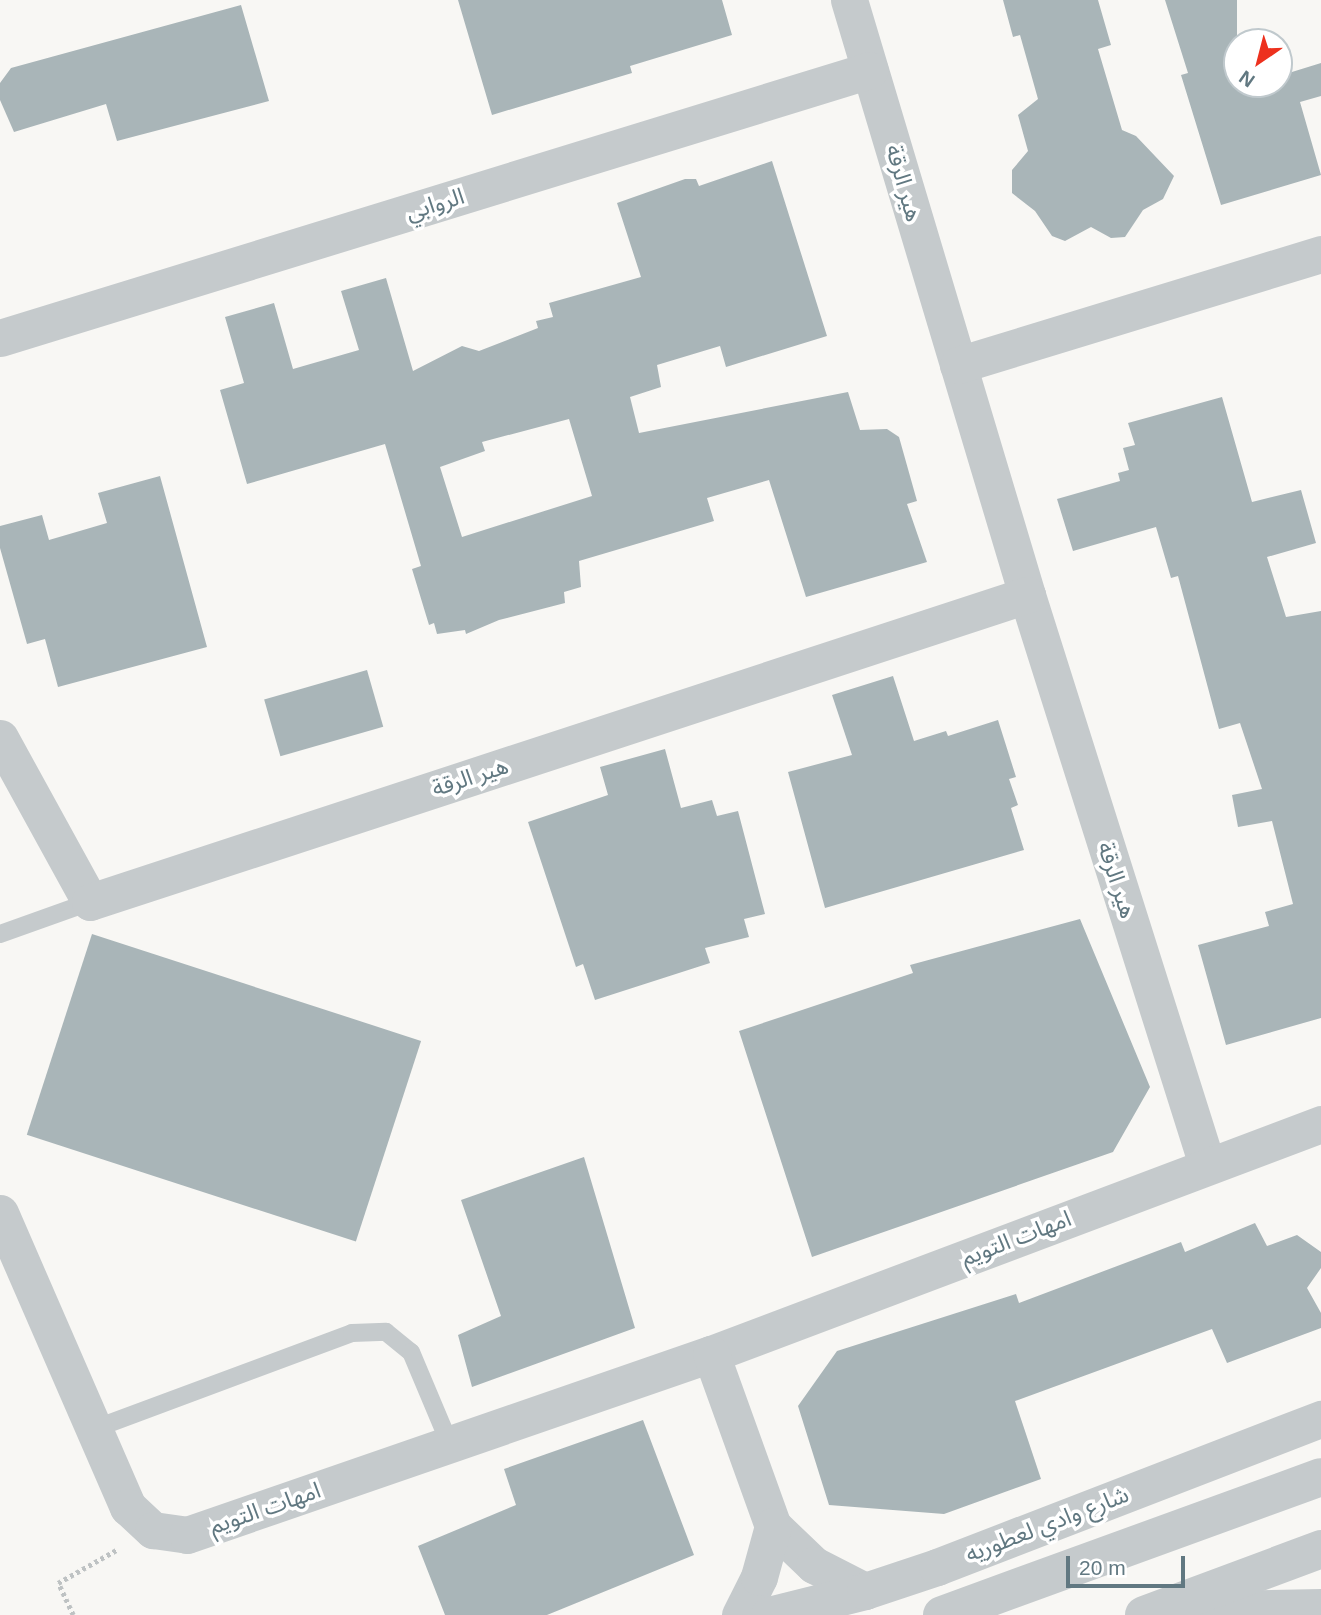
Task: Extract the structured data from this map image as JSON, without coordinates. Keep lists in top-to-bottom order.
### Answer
{
  "streets": {
    "street": [
      "هير الرقة",
      "الروابي",
      "امهات التويم",
      "شارع وادي لعطوريه"
    ]
  },
  "crossings": [
    ["هير الرقة", "الروابي"],
    ["هير الرقة", "امهات التويم"]
  ],
  "scale_bar": "20 m",
  "north": "bottom left"
}
